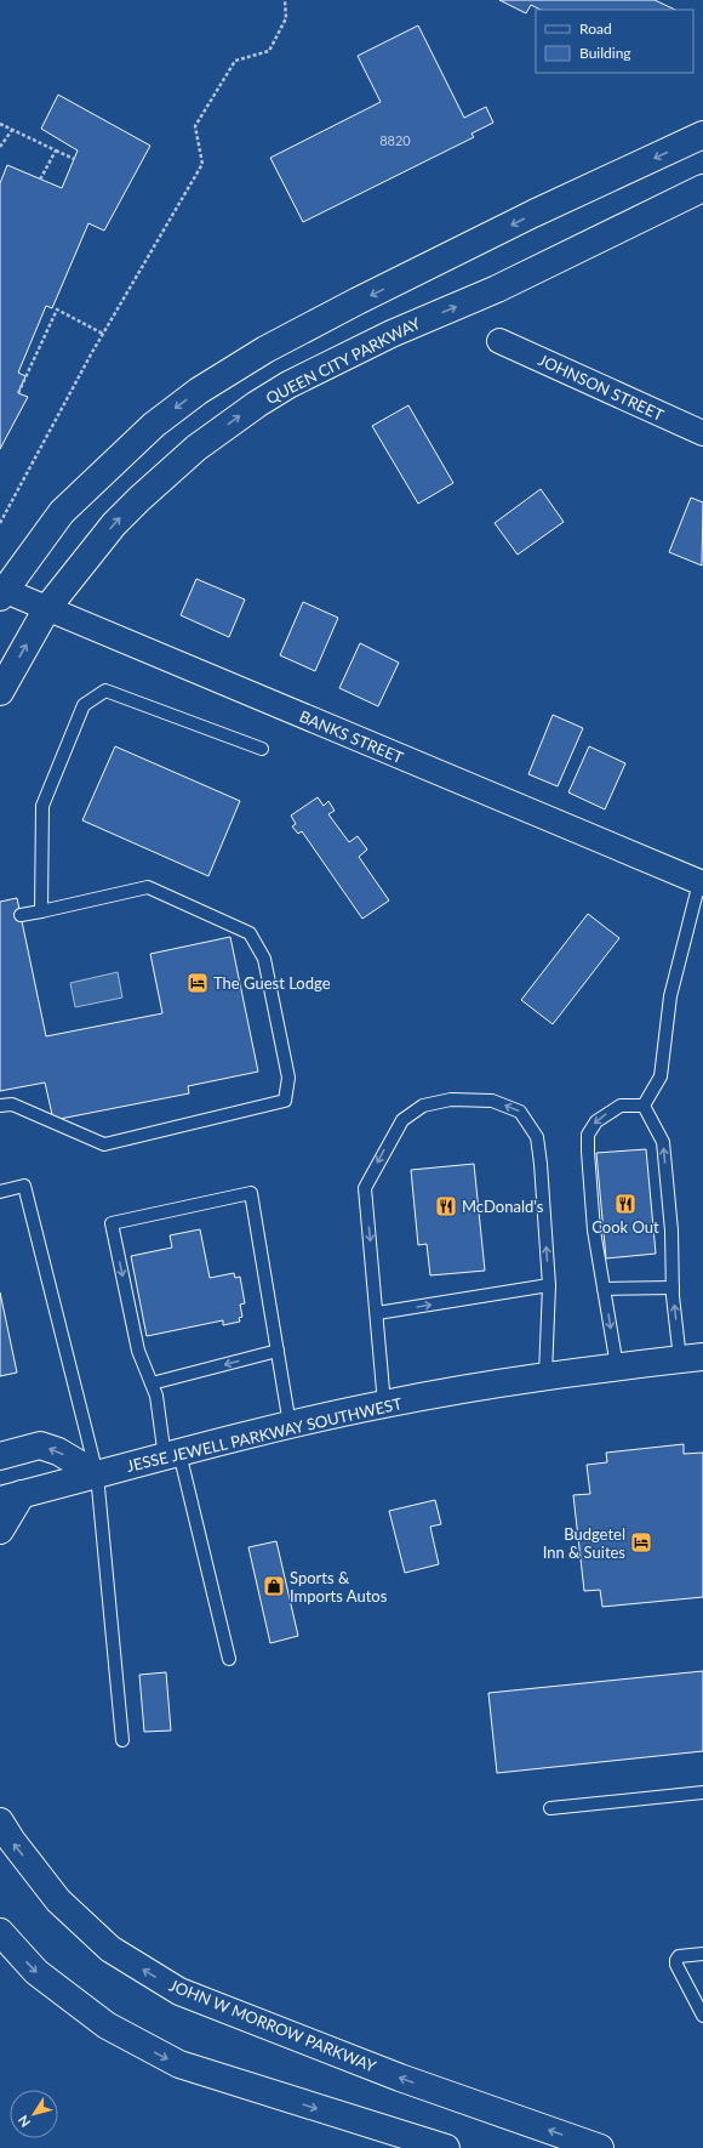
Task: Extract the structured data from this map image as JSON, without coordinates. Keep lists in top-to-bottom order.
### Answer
{
  "streets": {
    "main road": ["QUEEN CITY PARKWAY", "JESSE JEWELL PARKWAY SOUTHWEST", "JOHN W MORROW PARKWAY"],
    "street": ["JOHNSON STREET", "BANKS STREET"]
  },
  "crossings": [
    ["QUEEN CITY PARKWAY", "BANKS STREET"]
  ],
  "places": {
    "hotel": ["The Guest Lodge", "Budgetel Inn & Suites"],
    "restaurant": ["Cook Out", "McDonald's"],
    "shop": ["Sports & Imports Autos"]
  },
  "house_numbers": ["8820"],
  "legend": ["Road", "Building"],
  "north": "bottom left"
}
